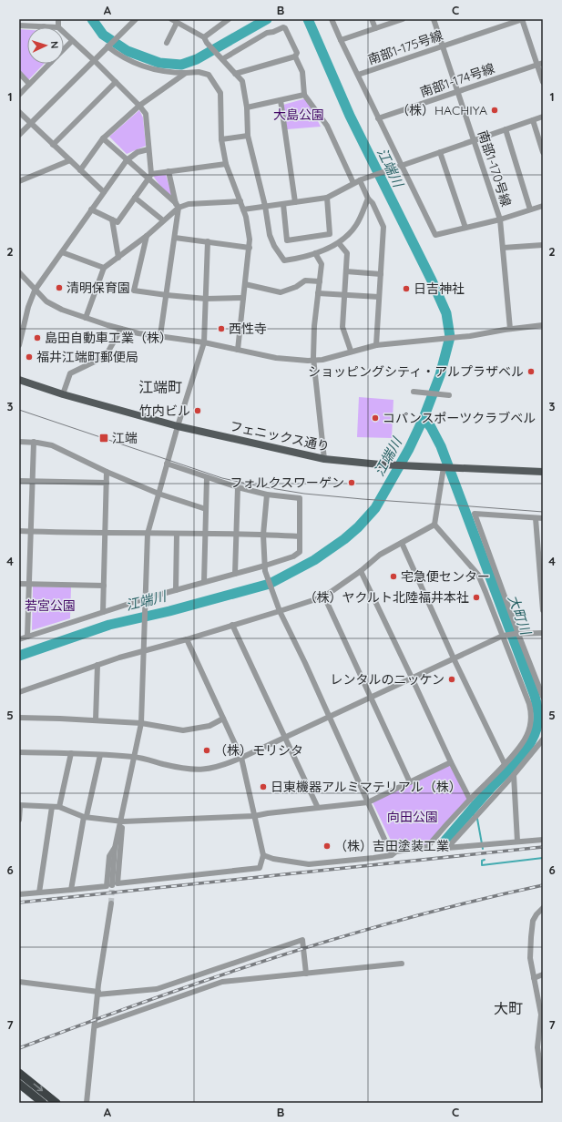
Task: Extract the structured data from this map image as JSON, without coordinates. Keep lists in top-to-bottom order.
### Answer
{
  "streets": {
    "main road": ["フェニックス通り"],
    "street": ["南部1-175号線", "南部1-174号線", "南部1-170号線"]
  },
  "crossings": [
    ["南部1-175号線", "南部1-170号線"],
    ["南部1-174号線", "南部1-170号線"]
  ],
  "districts": ["江端町", "大町"],
  "water": ["江端川", "大町川"],
  "parks": ["大島公園", "若宮公園", "向田公園"],
  "places": {
    "other": [
      "（株）HACHIYA",
      "清明保育園",
      "日吉神社",
      "西性寺",
      "島田自動車工業（株）",
      "福井江端町郵便局",
      "ショッピングシティ・アルプラザベル",
      "竹内ビル",
      "コパンスポーツクラブベル",
      "フォルクスワーゲン",
      "宅急便センター",
      "（株）ヤクルト北陸福井本社",
      "レンタルのニッケン",
      "（株）モリシタ",
      "日東機器アルミマテリアル（株）",
      "（株）吉田塗装工業"
    ],
    "transit": ["江端"]
  },
  "north": "right",
  "grid": {
    "columns": ["A", "B", "C"],
    "rows": [
      "1",
      "2",
      "3",
      "4",
      "5",
      "6",
      "7"
    ]
  }
}
